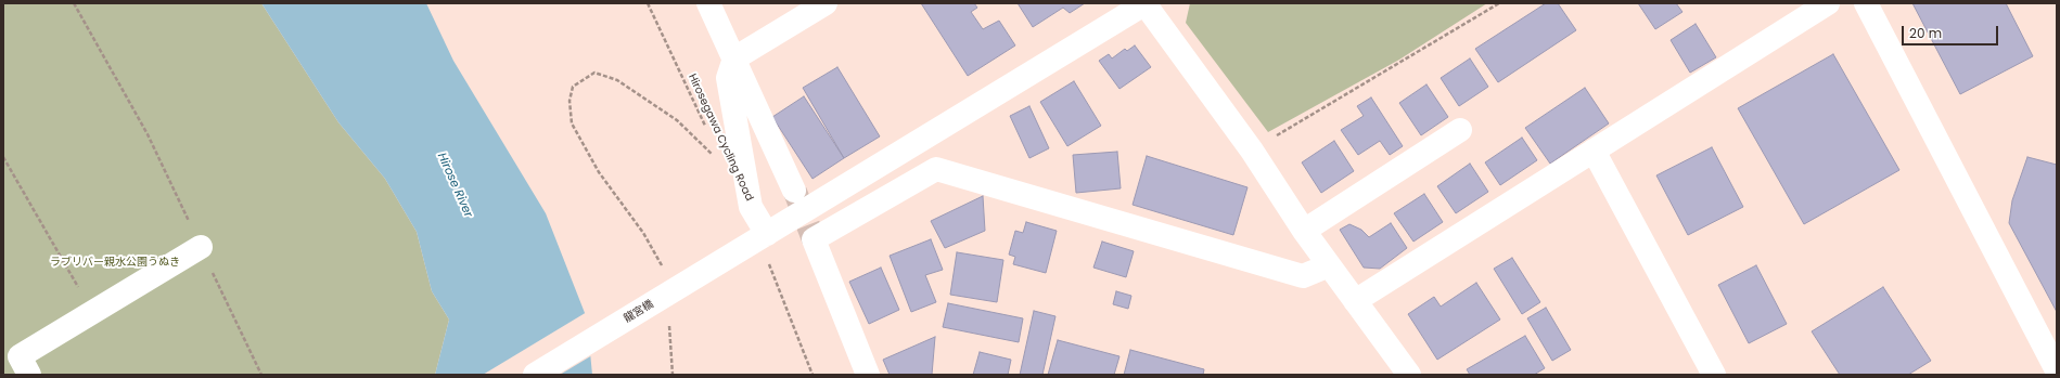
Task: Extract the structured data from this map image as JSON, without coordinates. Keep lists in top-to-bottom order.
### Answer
{
  "streets": {
    "street": ["龍宮橋"],
    "path": ["Hirosegawa Cycling Road"]
  },
  "water": ["Hirose River"],
  "parks": ["ラブリバー親水公園うぬき"],
  "scale_bar": "20 m"
}
